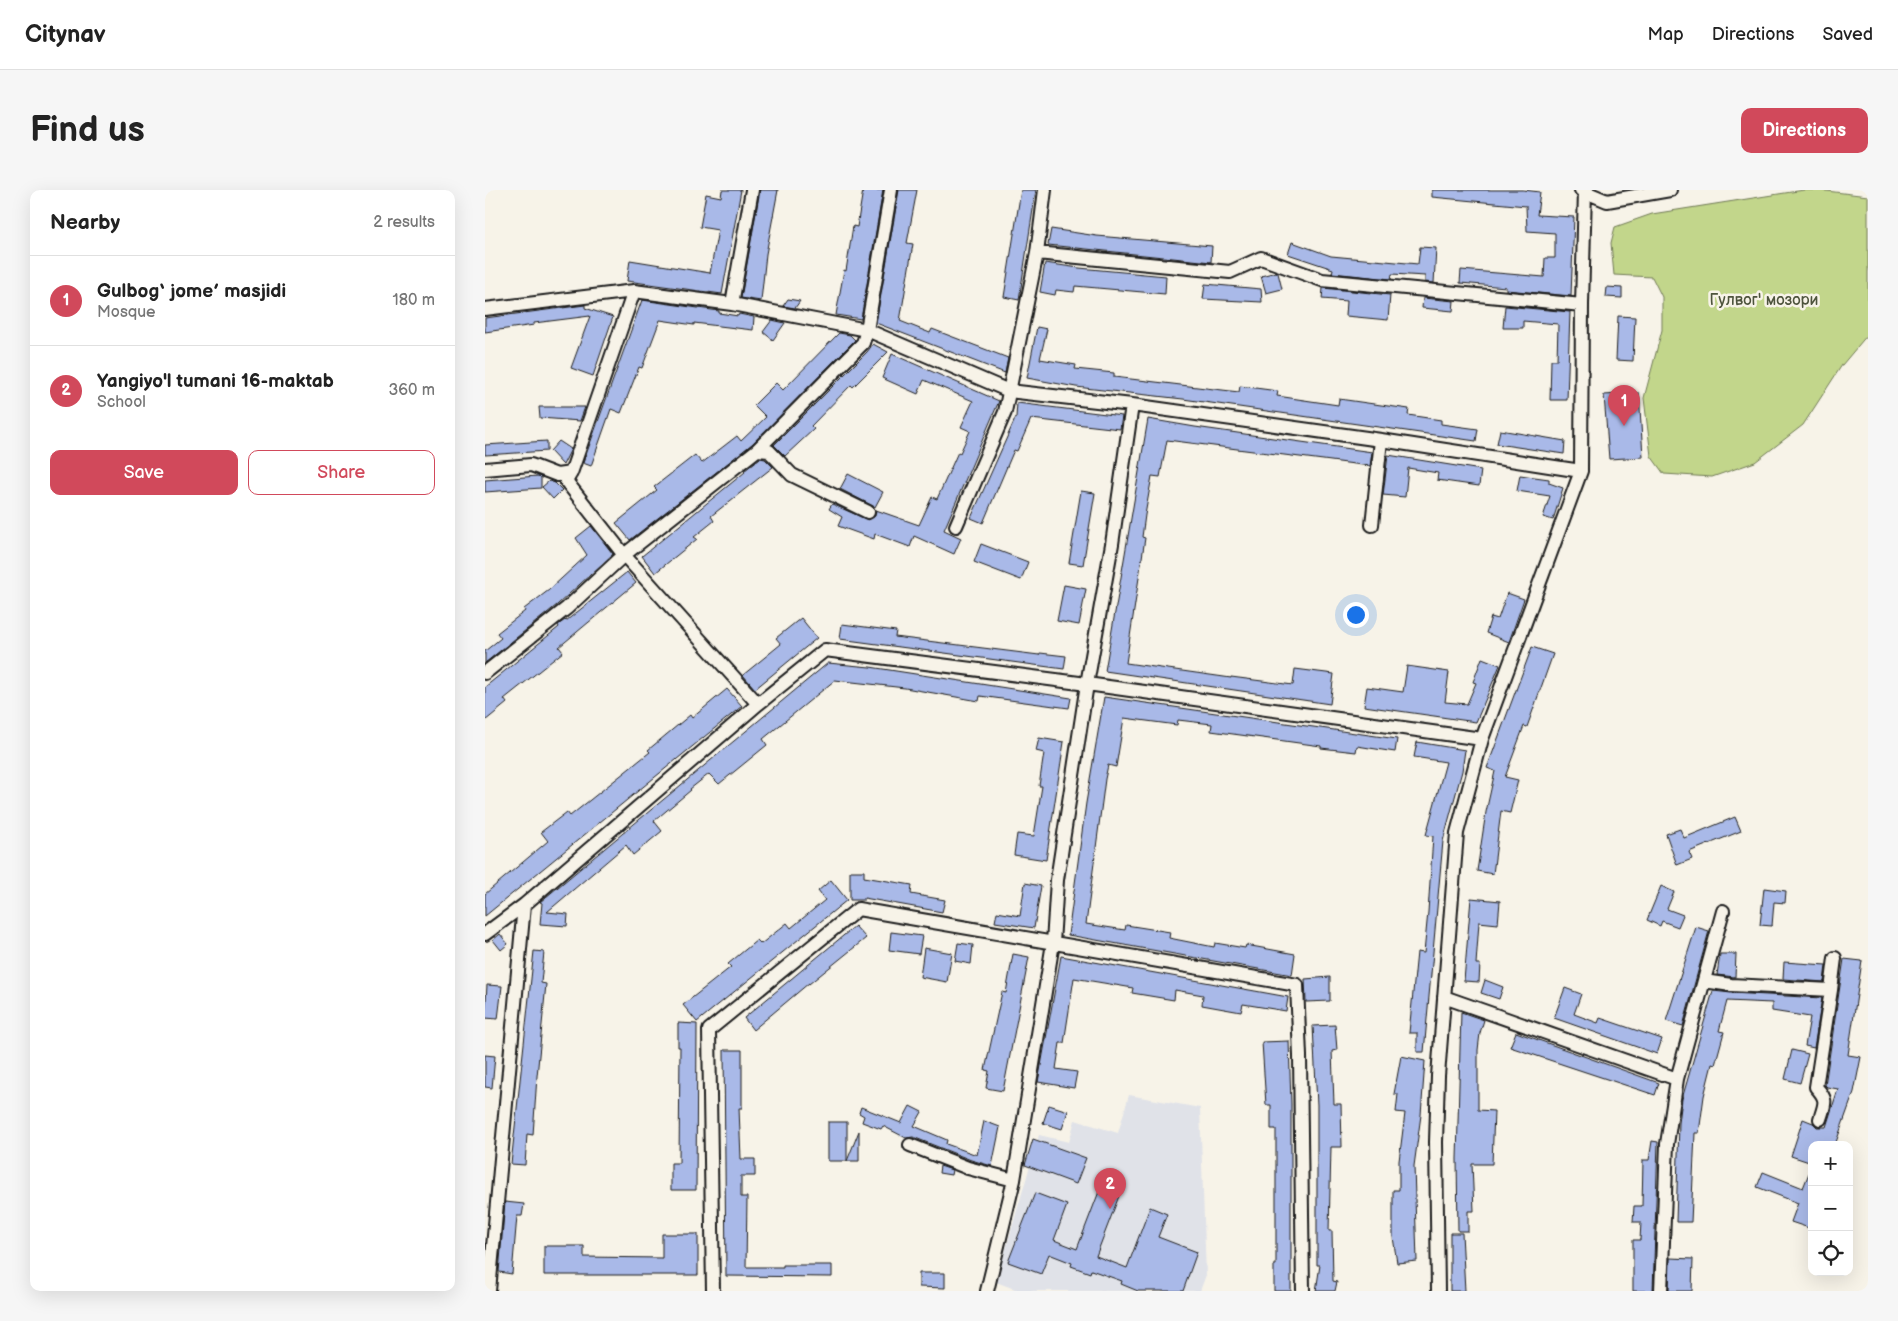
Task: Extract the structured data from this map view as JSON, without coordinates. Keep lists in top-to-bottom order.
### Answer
{
  "parks": ["Гулвог' мозори"],
  "page": {
    "header": "Citynav",
    "nav": ["Map", "Directions", "Saved"],
    "buttons": [
      "Directions",
      ["Save", "Share"]
    ],
    "title": "Find us",
    "heading": ["Nearby", "2 results"],
    "list": [
      {
        "mark": "1",
        "name": "Gulbog‘ jome’ masjidi",
        "note": "Mosque",
        "value": "180 m"
      },
      {
        "mark": "2",
        "name": "Yangiyo'l tumani 16-maktab",
        "note": "School",
        "value": "360 m"
      }
    ],
    "pins": ["1", "2"],
    "map_buttons": ["+", "−"]
  }
}
